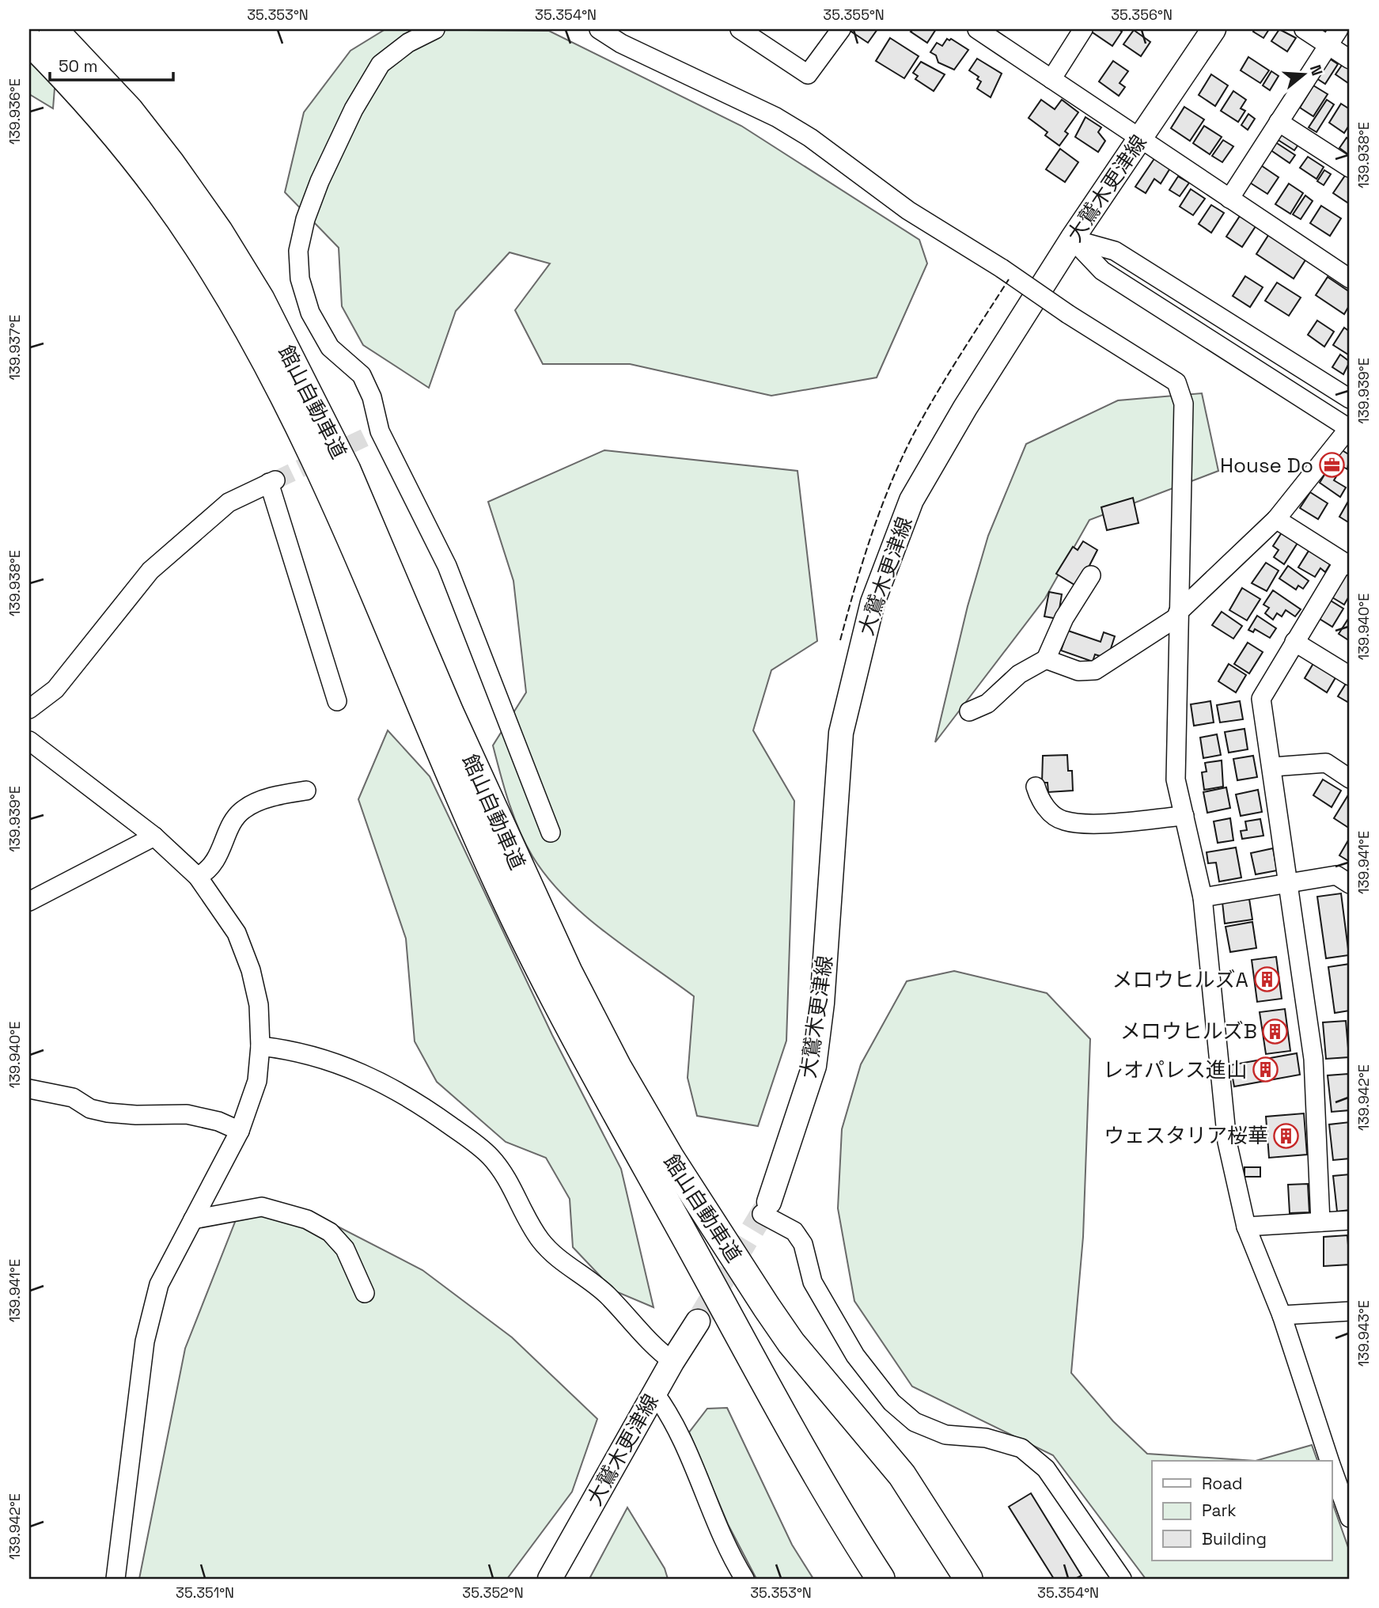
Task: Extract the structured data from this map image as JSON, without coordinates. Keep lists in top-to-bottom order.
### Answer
{
  "streets": {
    "highway": ["館山自動車道"],
    "main road": ["大鷲木更津線"]
  },
  "places": {
    "office": ["House Do"],
    "building": [
      "メロウヒルズA",
      "メロウヒルズB",
      "レオパレス進山",
      "ウェスタリア桜華"
    ]
  },
  "legend": ["Road", "Park", "Building"],
  "scale_bar": "50 m",
  "north": "right",
  "coordinates": [
    "35.353°N",
    "35.354°N",
    "35.355°N",
    "35.356°N",
    "139.936°E",
    "139.938°E",
    "139.937°E",
    "139.939°E",
    "139.940°E",
    "139.941°E",
    "139.942°E",
    "139.943°E",
    "35.351°N",
    "35.352°N"
  ]
}
